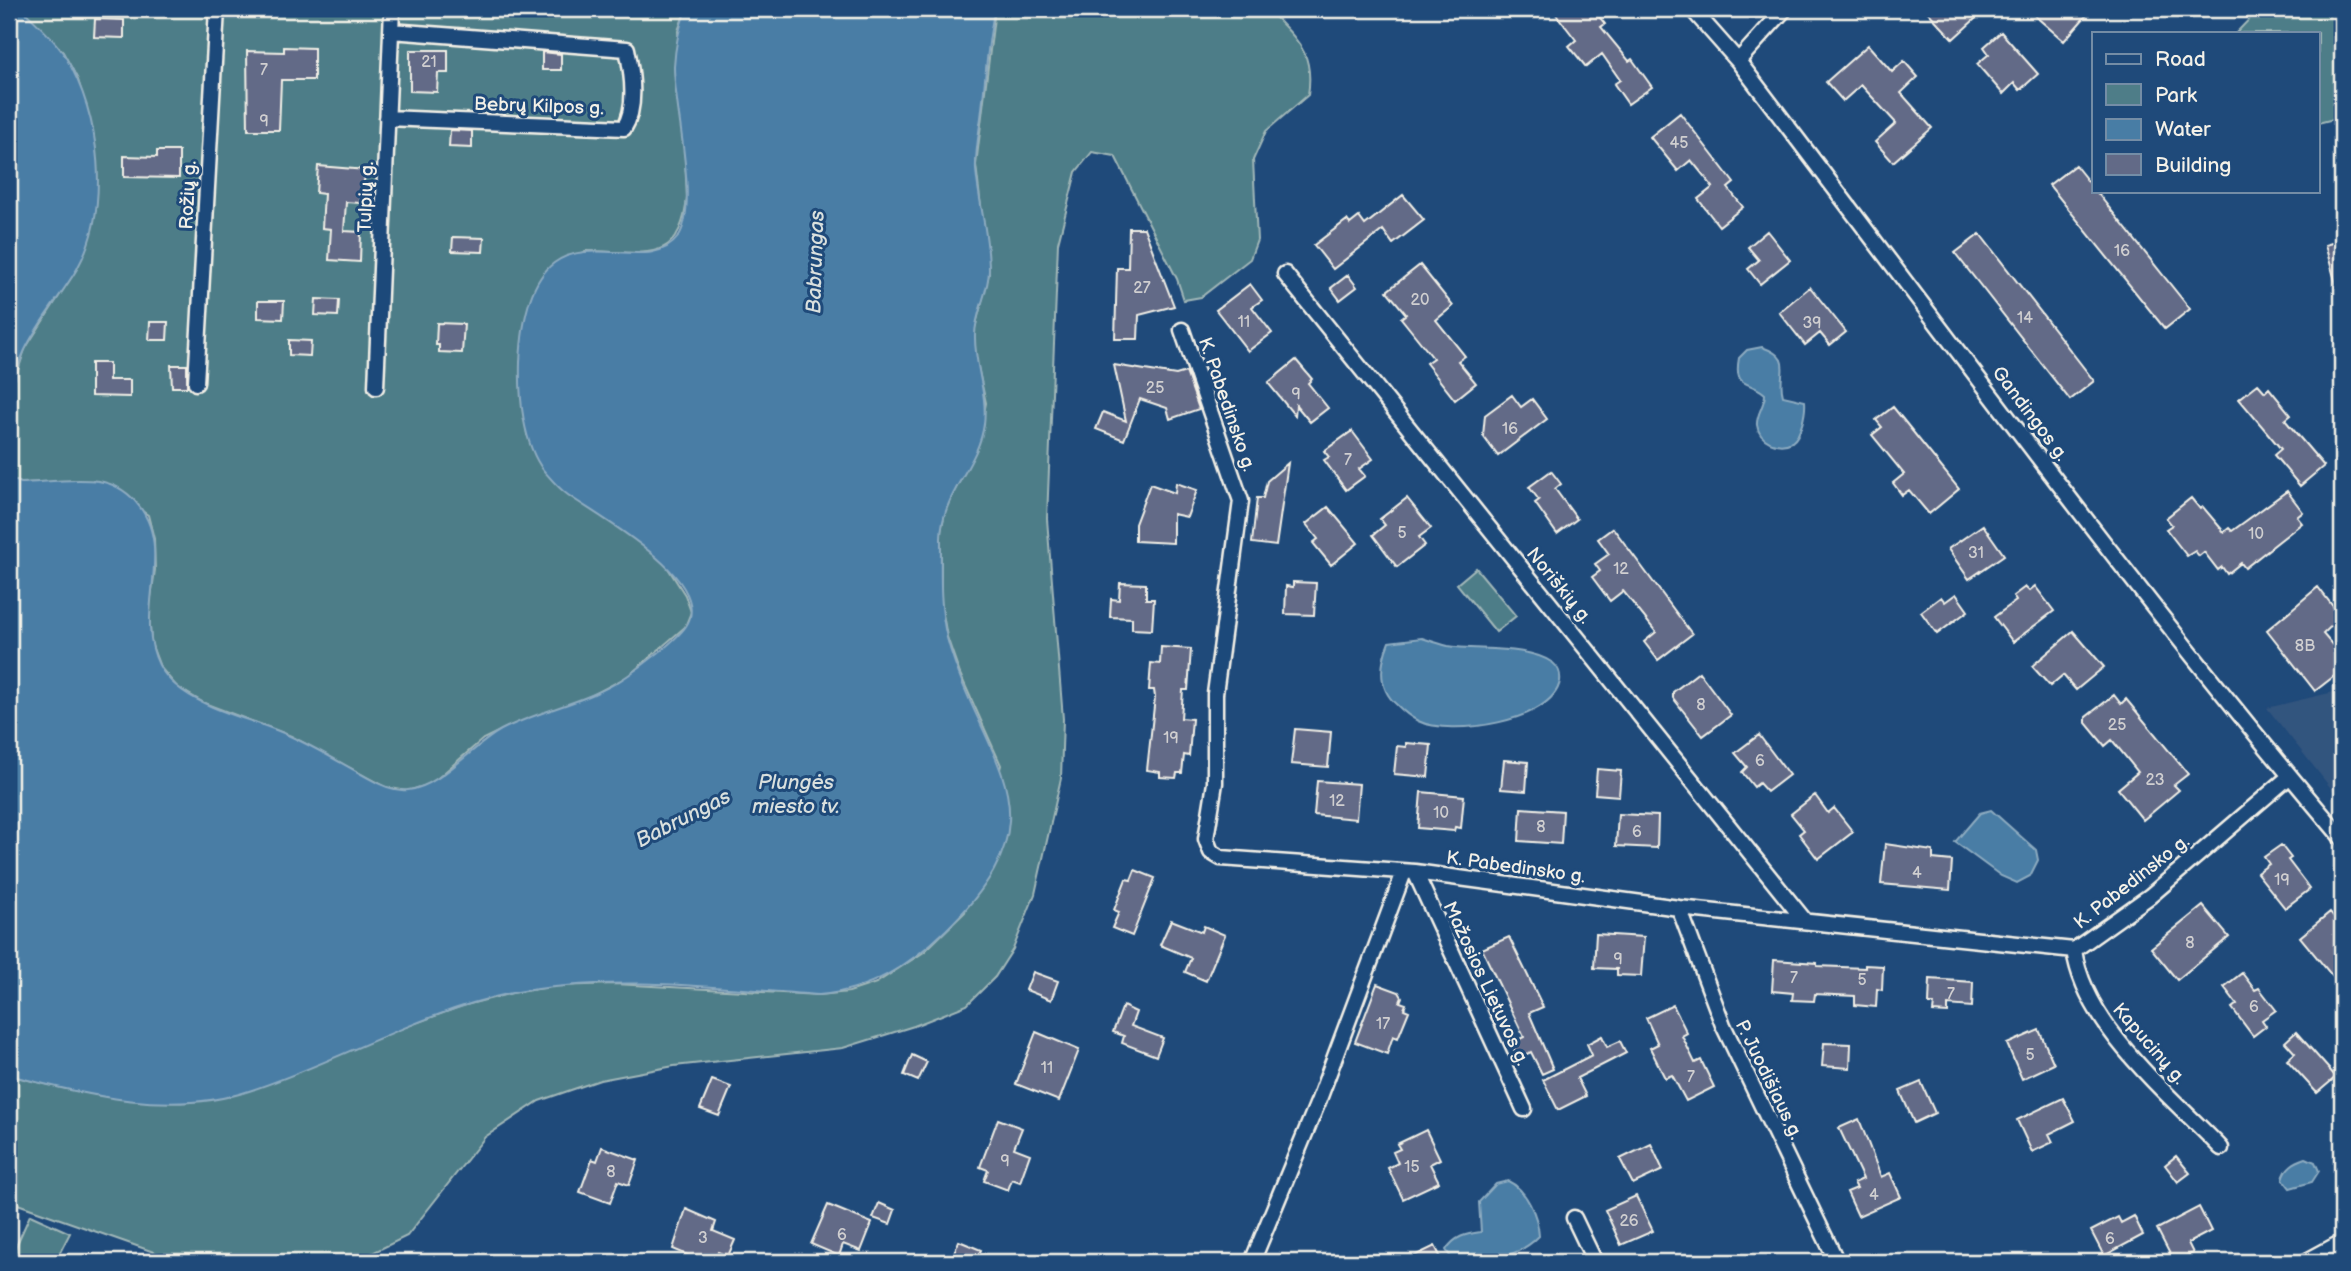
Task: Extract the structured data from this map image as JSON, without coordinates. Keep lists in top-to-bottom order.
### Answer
{
  "streets": {
    "street": [
      "Bebrų Kilpos g.",
      "Rožių g.",
      "Tulpių g.",
      "K. Pabedinsko g.",
      "Gandingos g.",
      "Noriškių g.",
      "Mažosios Lietuvos g.",
      "Kapucinų g.",
      "P. Juodišiaus g."
    ]
  },
  "crossings": [
    ["Bebrų Kilpos g.", "Tulpių g."],
    ["K. Pabedinsko g.", "Gandingos g."],
    ["K. Pabedinsko g.", "Noriškių g."],
    ["K. Pabedinsko g.", "Mažosios Lietuvos g."],
    ["K. Pabedinsko g.", "Kapucinų g."],
    ["K. Pabedinsko g.", "P. Juodišiaus g."]
  ],
  "water": ["Babrungas", "Plungės miesto tv."],
  "house_numbers": [
    "21",
    "7",
    "9",
    "45",
    "16",
    "27",
    "20",
    "14",
    "11",
    "39",
    "25",
    "9",
    "16",
    "7",
    "5",
    "10",
    "31",
    "12",
    "8B",
    "8",
    "25",
    "19",
    "6",
    "23",
    "12",
    "10",
    "8",
    "6",
    "4",
    "19",
    "8",
    "9",
    "7",
    "5",
    "7",
    "6",
    "17",
    "5",
    "11",
    "7",
    "9",
    "15",
    "8",
    "4",
    "26",
    "6",
    "3",
    "6"
  ],
  "legend": [
    "Road",
    "Park",
    "Water",
    "Building"
  ]
}
